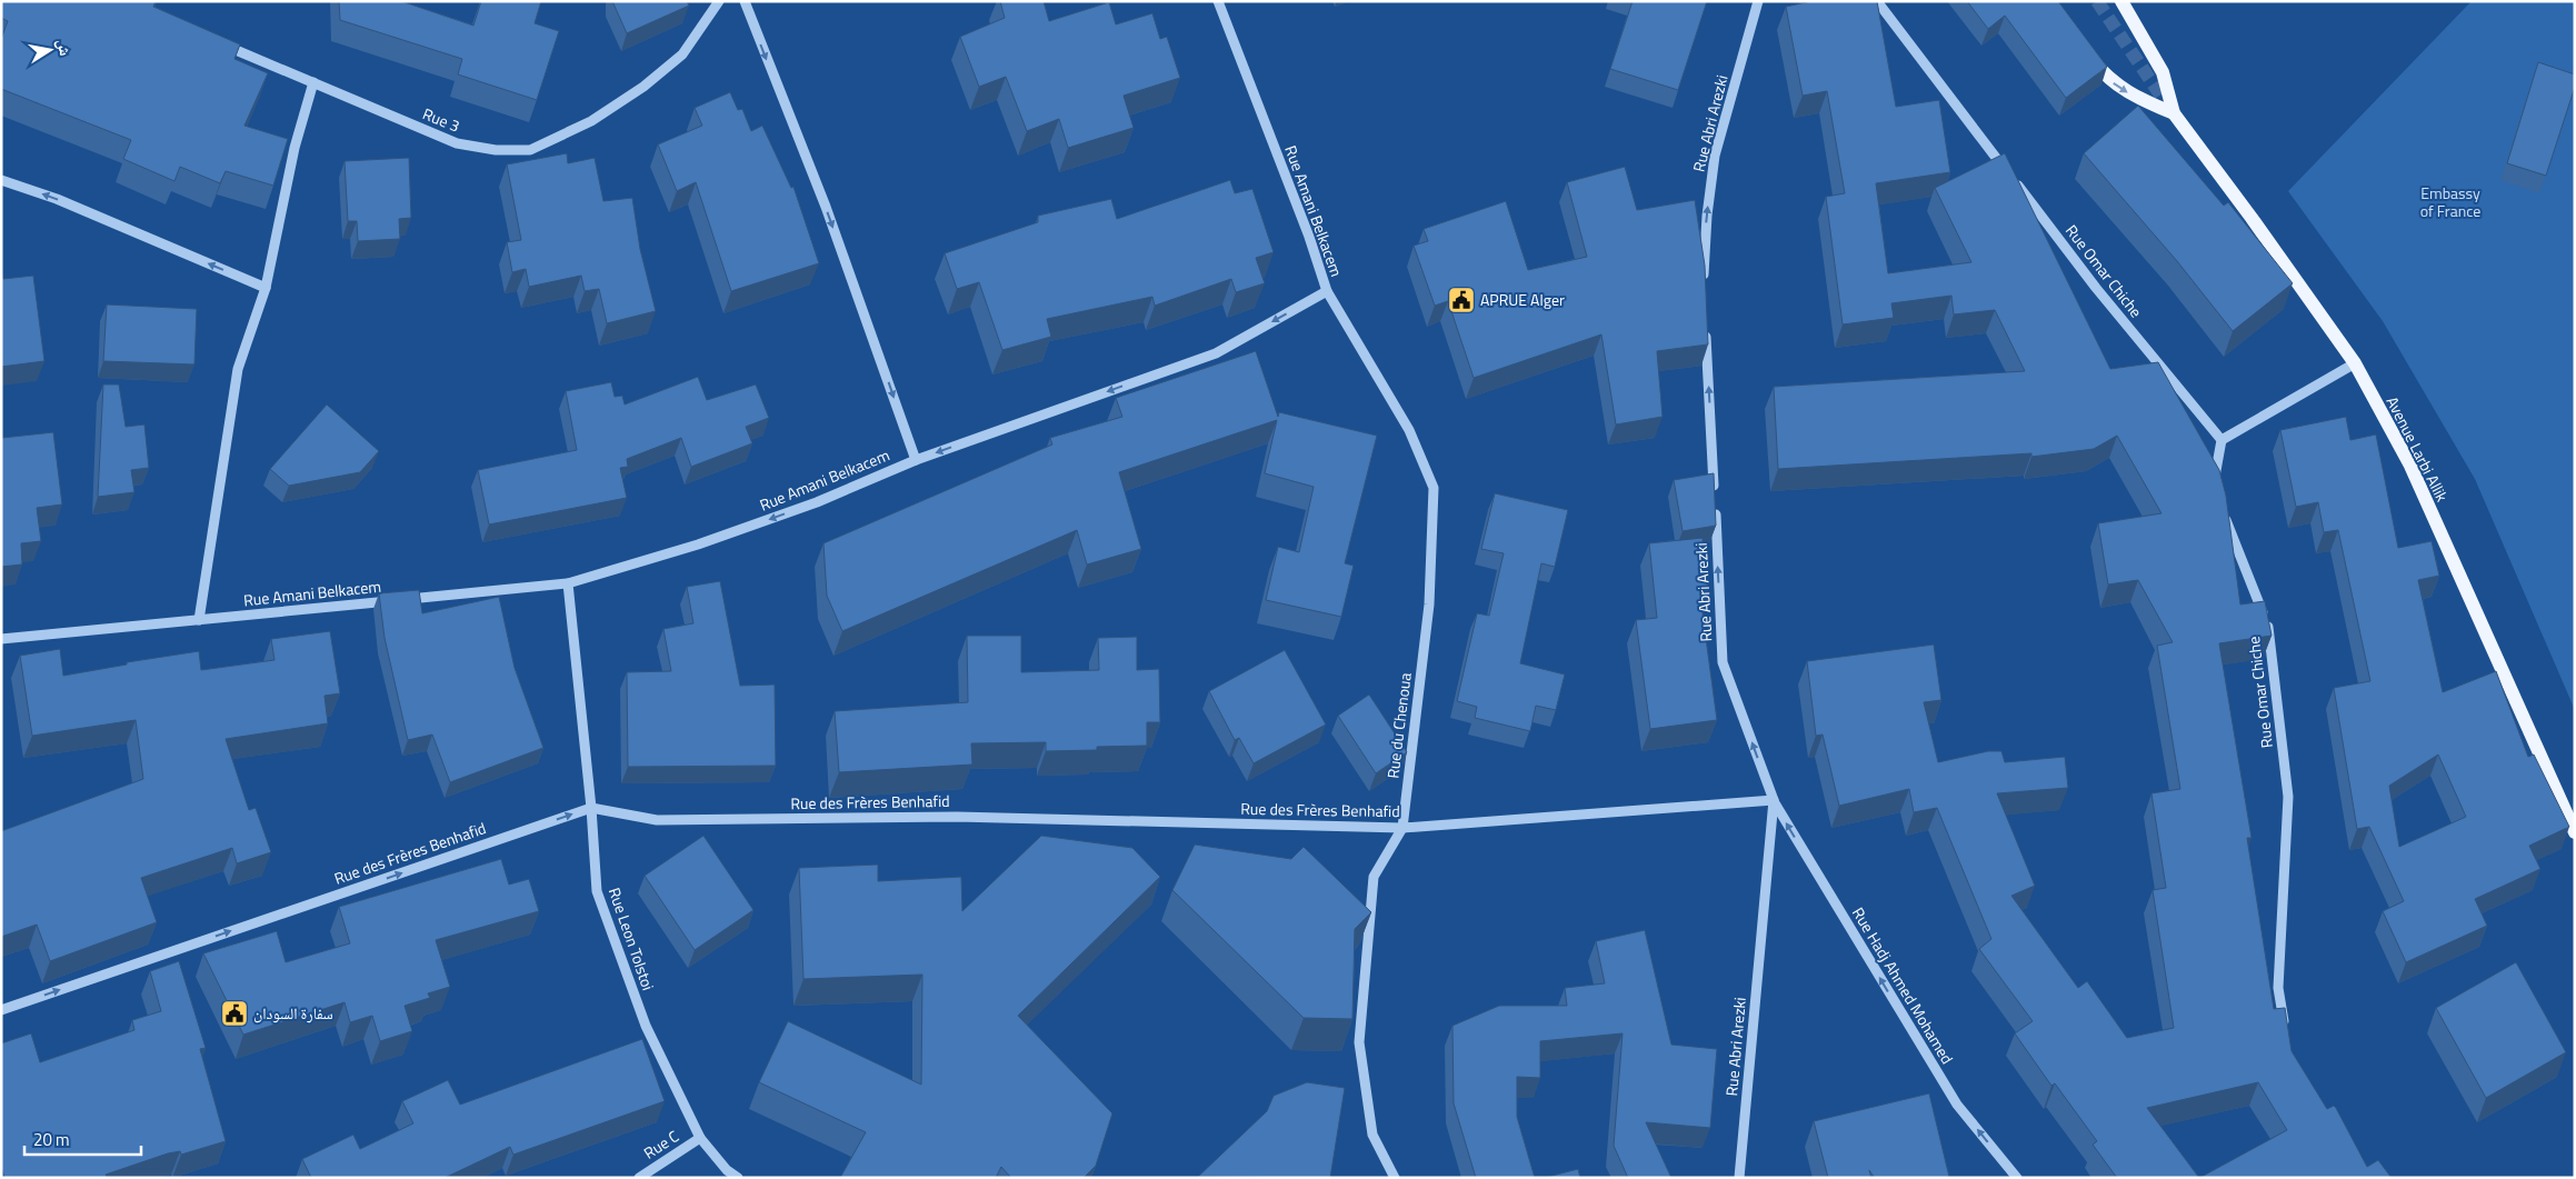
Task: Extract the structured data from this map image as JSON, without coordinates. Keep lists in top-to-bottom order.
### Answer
{
  "streets": {
    "main road": ["Avenue Larbi Allik"],
    "street": [
      "Rue 3",
      "Rue Abri Arezki",
      "Rue Amani Belkacem",
      "Rue Omar Chiche",
      "Rue du Chenoua",
      "Rue des Frères Benhafid",
      "Rue Leon Tolstoi",
      "Rue Hadj Ahmed Mohamed",
      "Rue C"
    ]
  },
  "crossings": [
    ["Rue Abri Arezki", "Rue des Frères Benhafid"],
    ["Rue Abri Arezki", "Rue Hadj Ahmed Mohamed"],
    ["Rue Amani Belkacem", "Rue du Chenoua"],
    ["Rue Amani Belkacem", "Rue Leon Tolstoi"],
    ["Rue du Chenoua", "Rue des Frères Benhafid"],
    ["Rue des Frères Benhafid", "Rue Leon Tolstoi"],
    ["Rue des Frères Benhafid", "Rue Hadj Ahmed Mohamed"],
    ["Rue Leon Tolstoi", "Rue C"]
  ],
  "one_way": ["Rue Abri Arezki", "Rue Amani Belkacem", "Rue Hadj Ahmed Mohamed"],
  "parks": ["Embassy of France"],
  "places": {
    "public building": ["APRUE Alger", "سفارة السودان"]
  },
  "scale_bar": "20 m",
  "north": "right"
}
